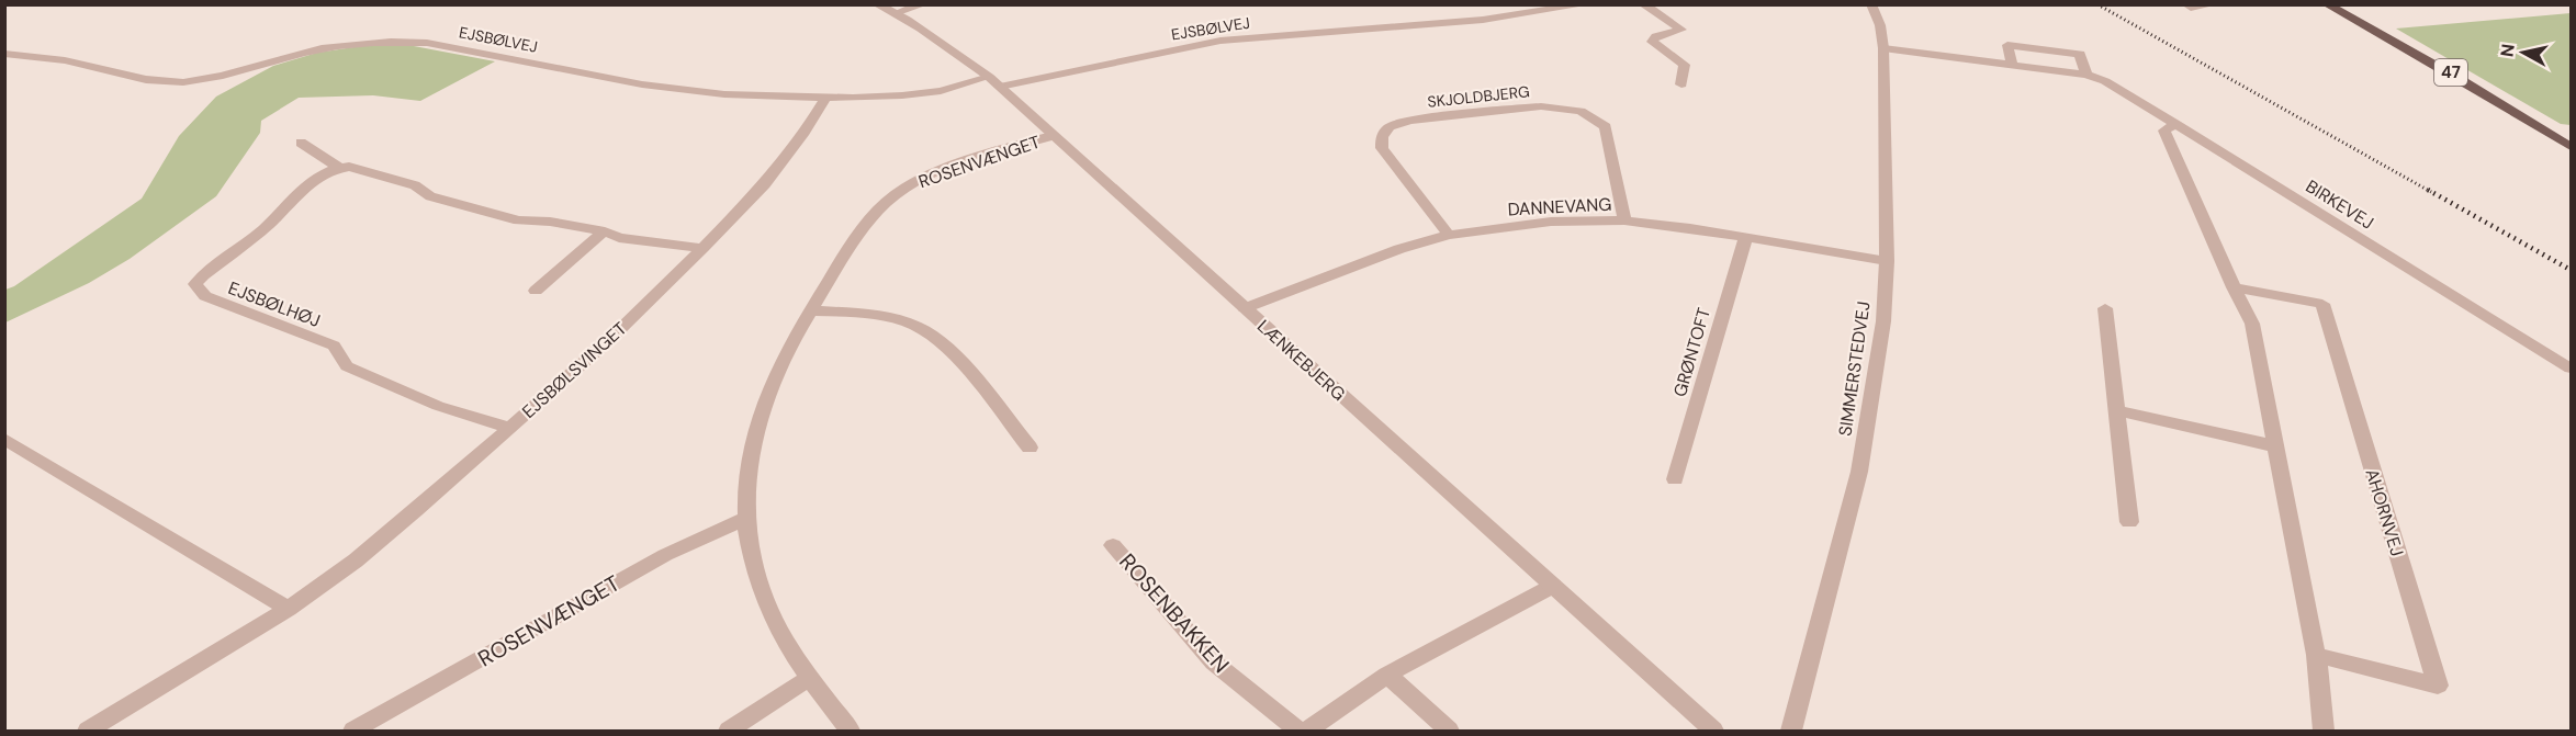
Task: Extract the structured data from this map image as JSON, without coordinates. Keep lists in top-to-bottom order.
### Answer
{
  "streets": {
    "main road": ["47"],
    "street": [
      "EJSBØLVEJ",
      "SKJOLDBJERG",
      "ROSENVÆNGET",
      "BIRKEVEJ",
      "DANNEVANG",
      "EJSBØLHØJ",
      "GRØNTOFT",
      "LÆNKEBJERG",
      "SIMMERSTEDVEJ",
      "EJSBØLSVINGET",
      "AHORNVEJ",
      "ROSENBAKKEN"
    ]
  },
  "crossings": [
    ["EJSBØLVEJ", "LÆNKEBJERG"],
    ["EJSBØLVEJ", "EJSBØLSVINGET"],
    ["SKJOLDBJERG", "DANNEVANG"],
    ["ROSENVÆNGET", "LÆNKEBJERG"],
    ["BIRKEVEJ", "SIMMERSTEDVEJ"],
    ["DANNEVANG", "GRØNTOFT"],
    ["DANNEVANG", "LÆNKEBJERG"],
    ["DANNEVANG", "SIMMERSTEDVEJ"],
    ["EJSBØLHØJ", "EJSBØLSVINGET"]
  ],
  "north": "left"
}
